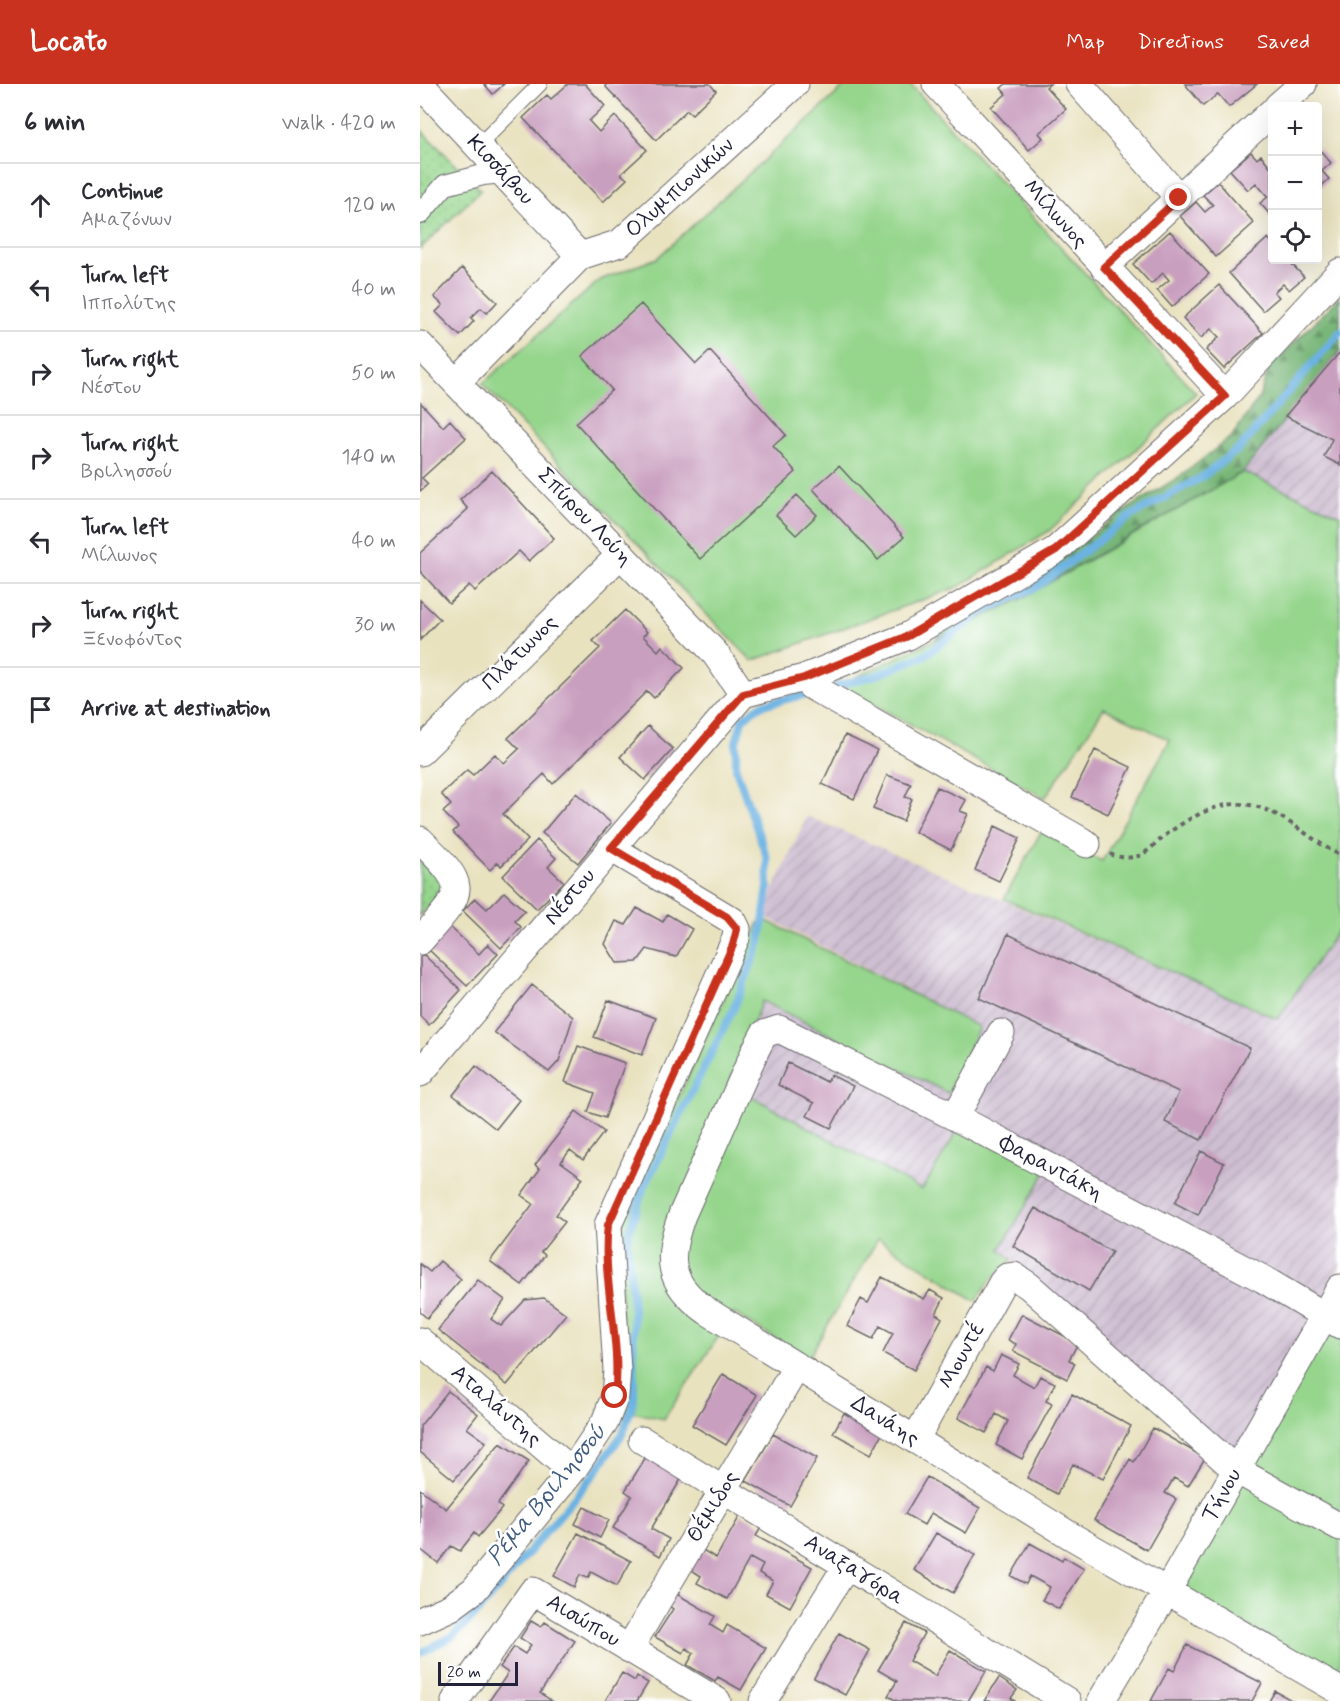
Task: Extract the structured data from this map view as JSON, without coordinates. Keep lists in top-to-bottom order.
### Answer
{
  "streets": {
    "street": [
      "Κισσάβου",
      "Ολυμπιονικών",
      "Μίλωνος",
      "Σπύρου Λούη",
      "Πλάτωνος",
      "Νέστου",
      "Φαραντάκη",
      "Μουντέ",
      "Αταλάντης",
      "Δανάης",
      "Τήνου",
      "Θέμιδος",
      "Αναξαγόρα",
      "Αισώπου"
    ]
  },
  "crossings": [
    ["Κισσάβου", "Ολυμπιονικών"],
    ["Ολυμπιονικών", "Σπύρου Λούη"],
    ["Σπύρου Λούη", "Πλάτωνος"],
    ["Σπύρου Λούη", "Νέστου"],
    ["Φαραντάκη", "Δανάης"],
    ["Φαραντάκη", "Τήνου"],
    ["Μουντέ", "Δανάης"],
    ["Μουντέ", "Τήνου"],
    ["Δανάης", "Τήνου"],
    ["Δανάης", "Θέμιδος"],
    ["Θέμιδος", "Αναξαγόρα"],
    ["Θέμιδος", "Αισώπου"]
  ],
  "water": ["Ρέμα Βριλησσού"],
  "scale_bar": "20 m",
  "page": {
    "header": "Locato",
    "nav": ["Map", "Directions", "Saved"],
    "heading": ["6 min", "Walk · 420 m"],
    "map_buttons": ["+", "−"],
    "list": [
      ["Continue", "Αμαζόνων", "120 m"],
      ["Turn left", "Ιππολύτης", "40 m"],
      ["Turn right", "Νέστου", "50 m"],
      ["Turn right", "Βριλησσού", "140 m"],
      ["Turn left", "Μίλωνος", "40 m"],
      ["Turn right", "Ξενοφόντος", "30 m"],
      "Arrive at destination"
    ],
    "scale": "20 m"
  }
}
